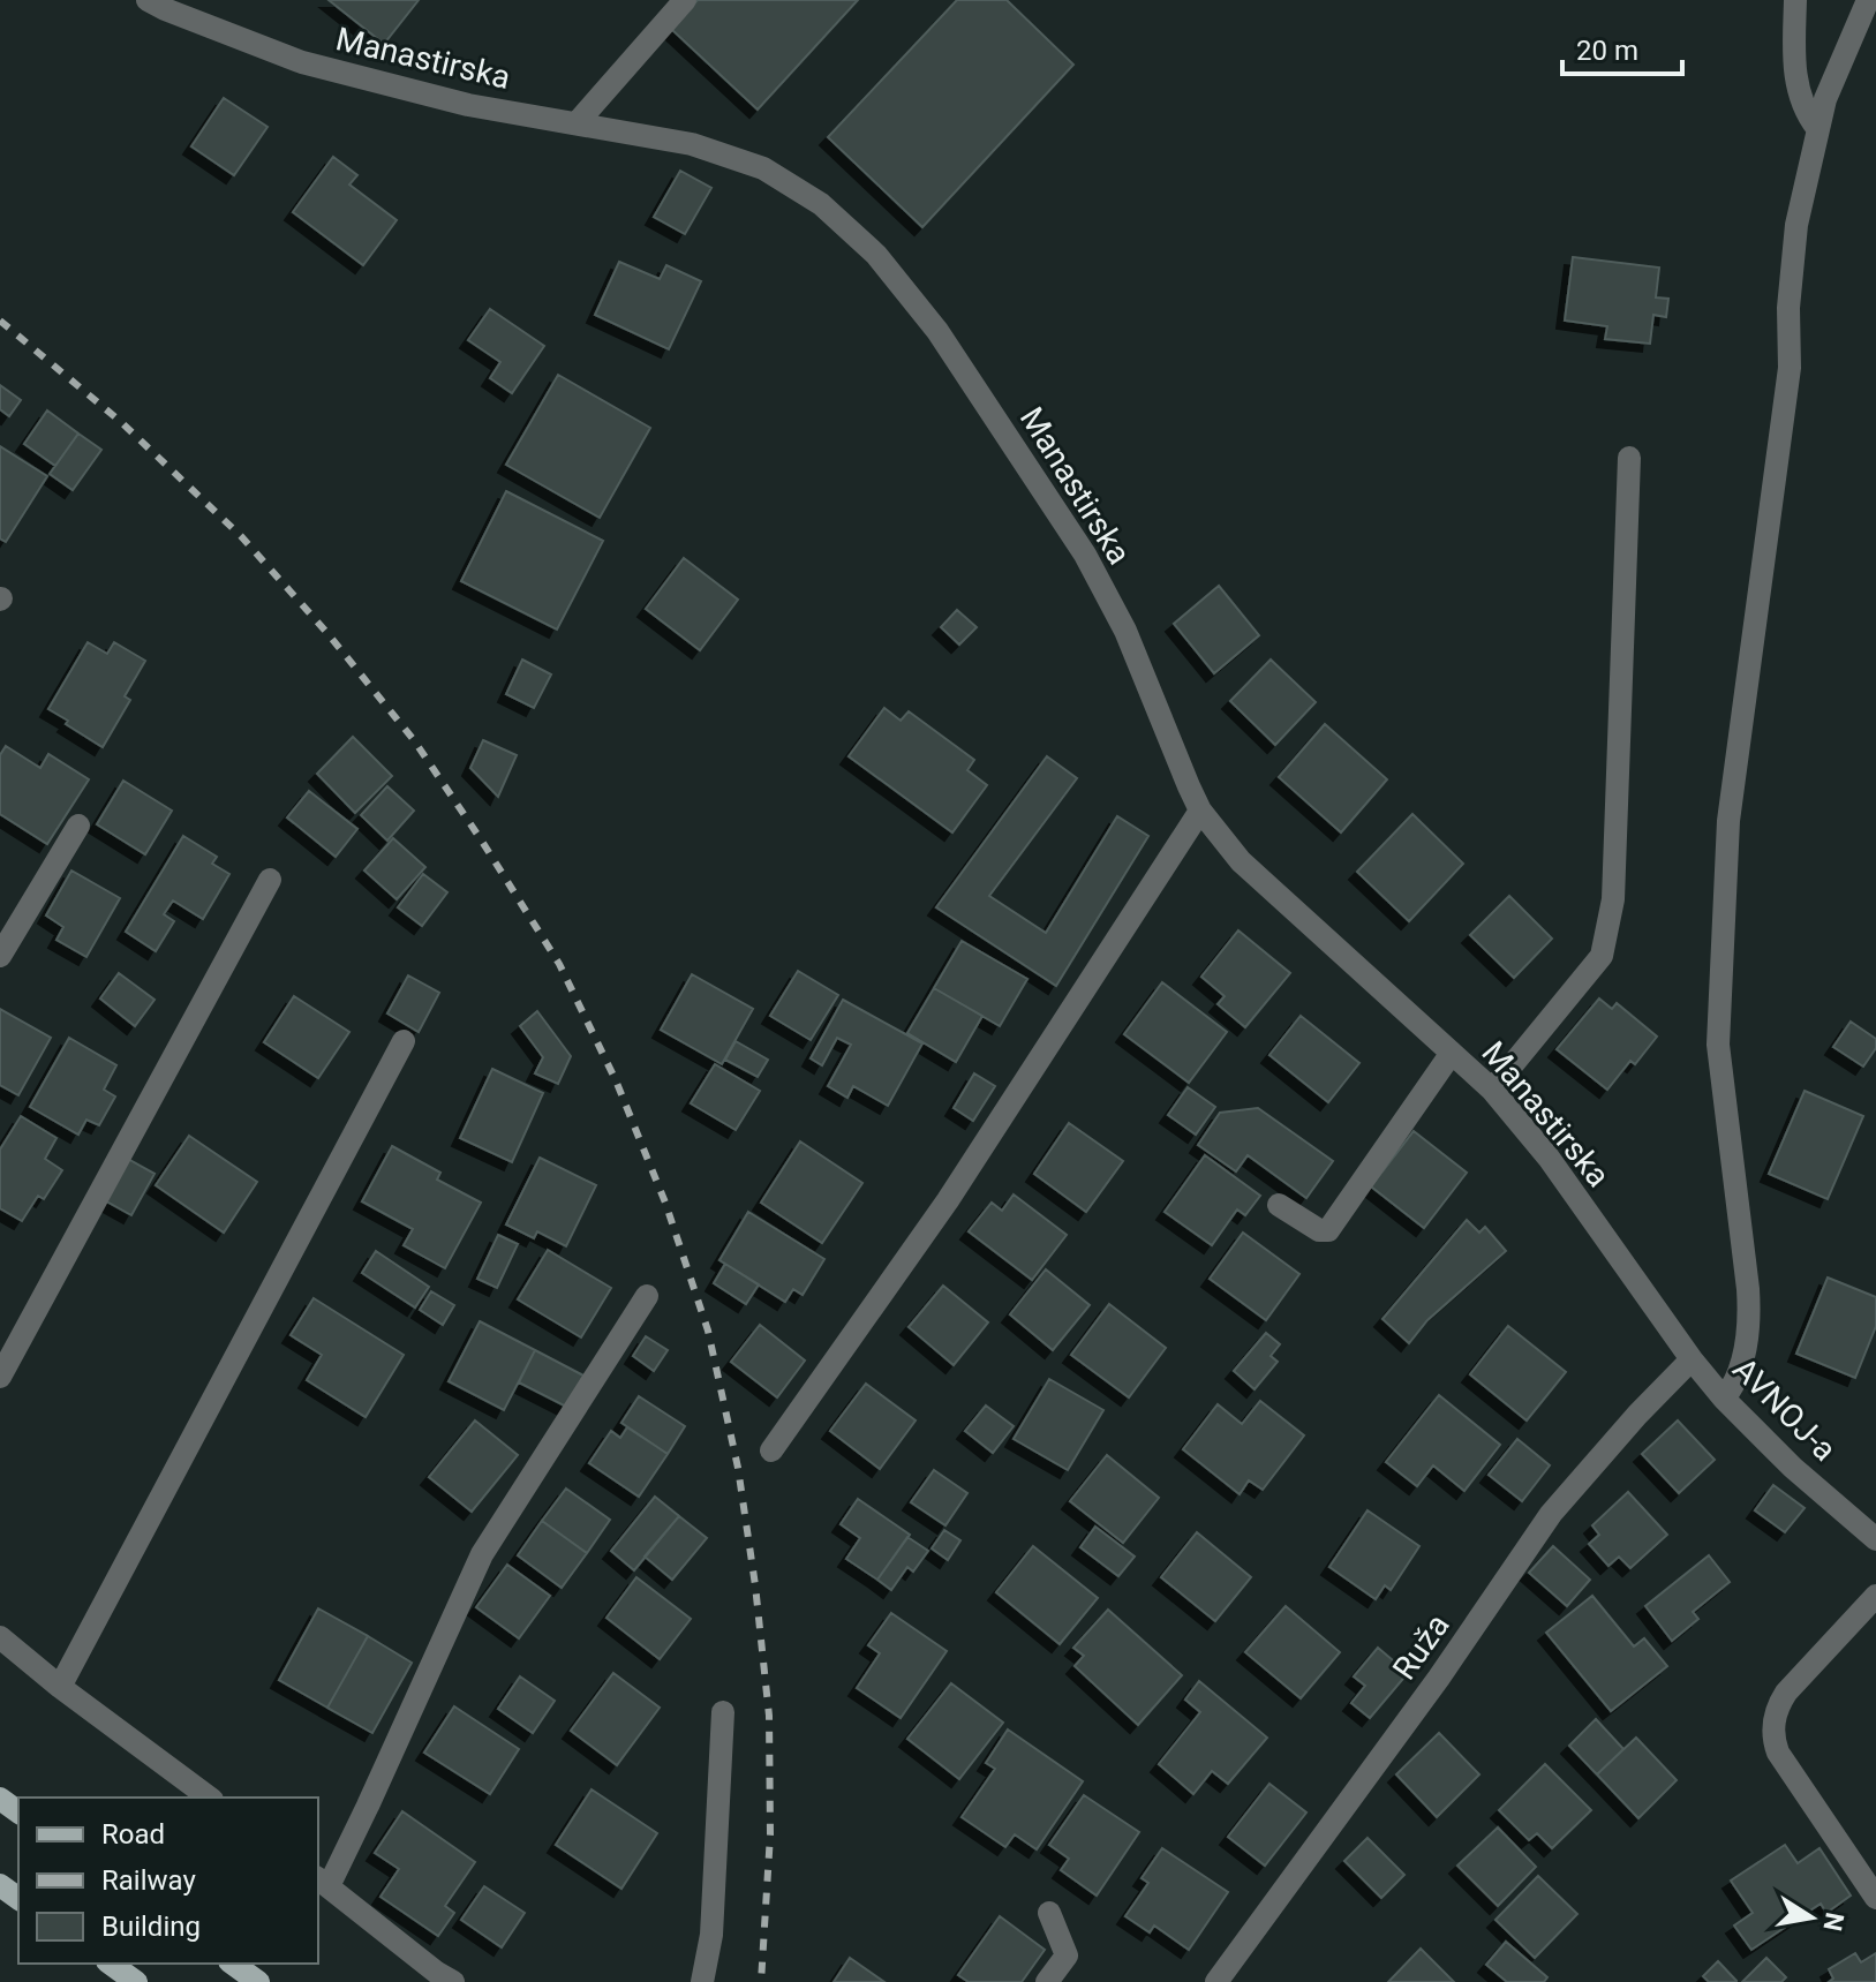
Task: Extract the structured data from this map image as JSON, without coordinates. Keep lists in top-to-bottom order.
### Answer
{
  "streets": {
    "street": ["Manastirska", "AVNOJ-a", "Ruža"]
  },
  "crossings": [
    ["Manastirska", "AVNOJ-a"],
    ["Manastirska", "Ruža"],
    ["AVNOJ-a", "Ruža"]
  ],
  "legend": ["Road", "Railway", "Building"],
  "scale_bar": "20 m",
  "north": "right"
}
